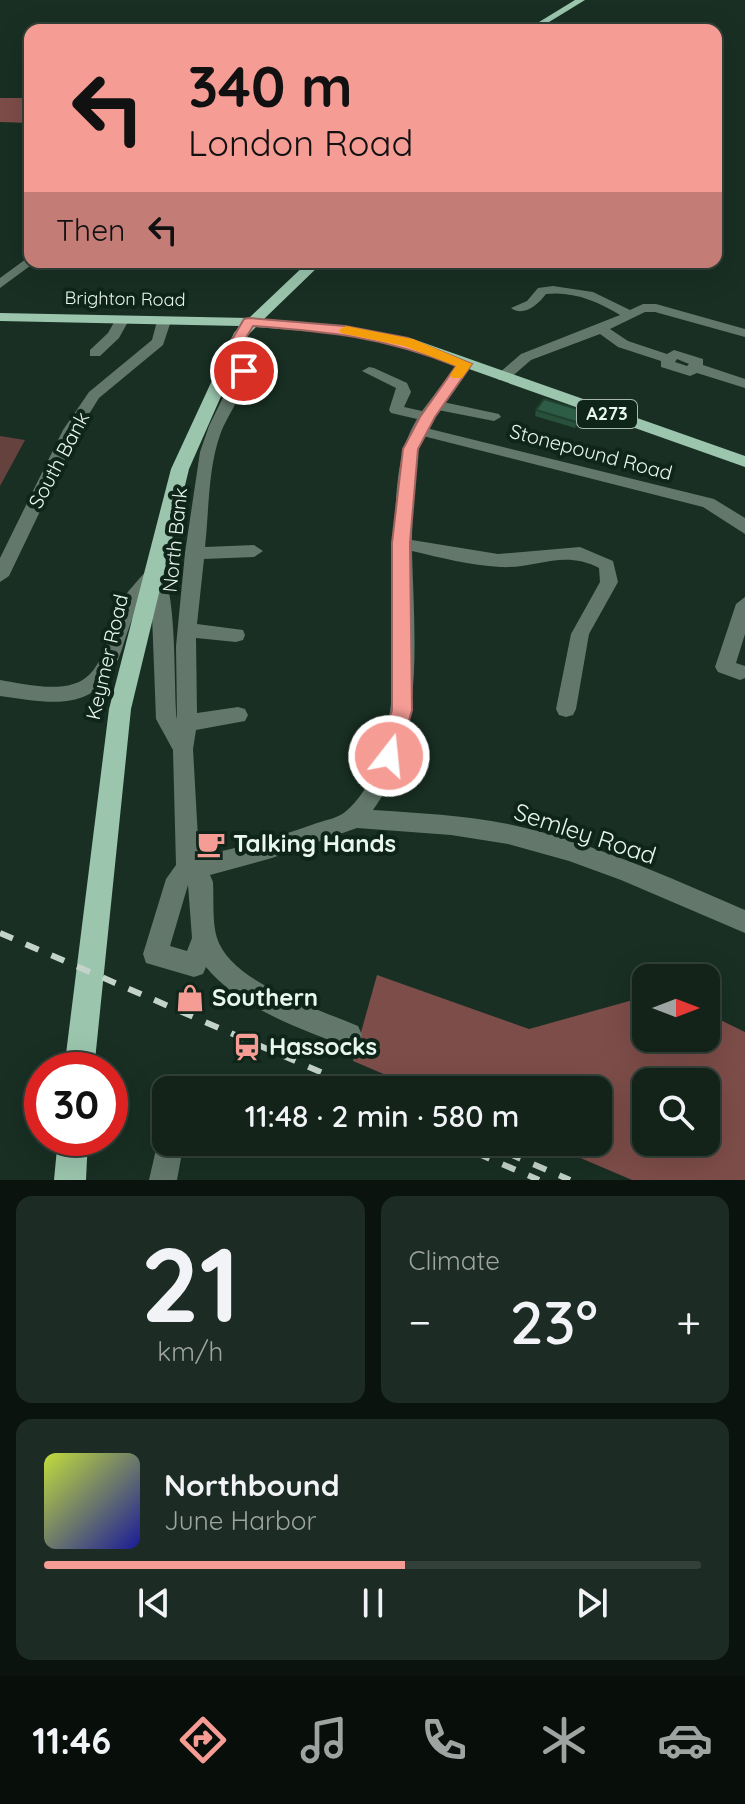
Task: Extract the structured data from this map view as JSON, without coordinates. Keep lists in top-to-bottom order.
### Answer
{
  "streets": {
    "main road": ["Brighton Road", "A273", "Keymer Road"],
    "street": [
      "Stonepound Road",
      "South Bank",
      "North Bank",
      "Semley Road"
    ]
  },
  "crossings": [
    ["Brighton Road", "A273"],
    ["Brighton Road", "South Bank"],
    ["Brighton Road", "Keymer Road"],
    ["A273", "Keymer Road"],
    ["North Bank", "Keymer Road"]
  ],
  "places": {
    "cafe": ["Talking Hands"],
    "shop": ["Southern"],
    "station": ["Hassocks"]
  },
  "north": "right",
  "page": {
    "turn": ["340 m", "London Road"],
    "then": "Then",
    "limit": "30",
    "trip": "11:48 · 2 min · 580 m",
    "tile": [
      ["21", "km/h"],
      "Climate"
    ],
    "heat": ["−", "23°", "+"],
    "song": ["Northbound", "June Harbor"],
    "tabs": "11:46"
  }
}
